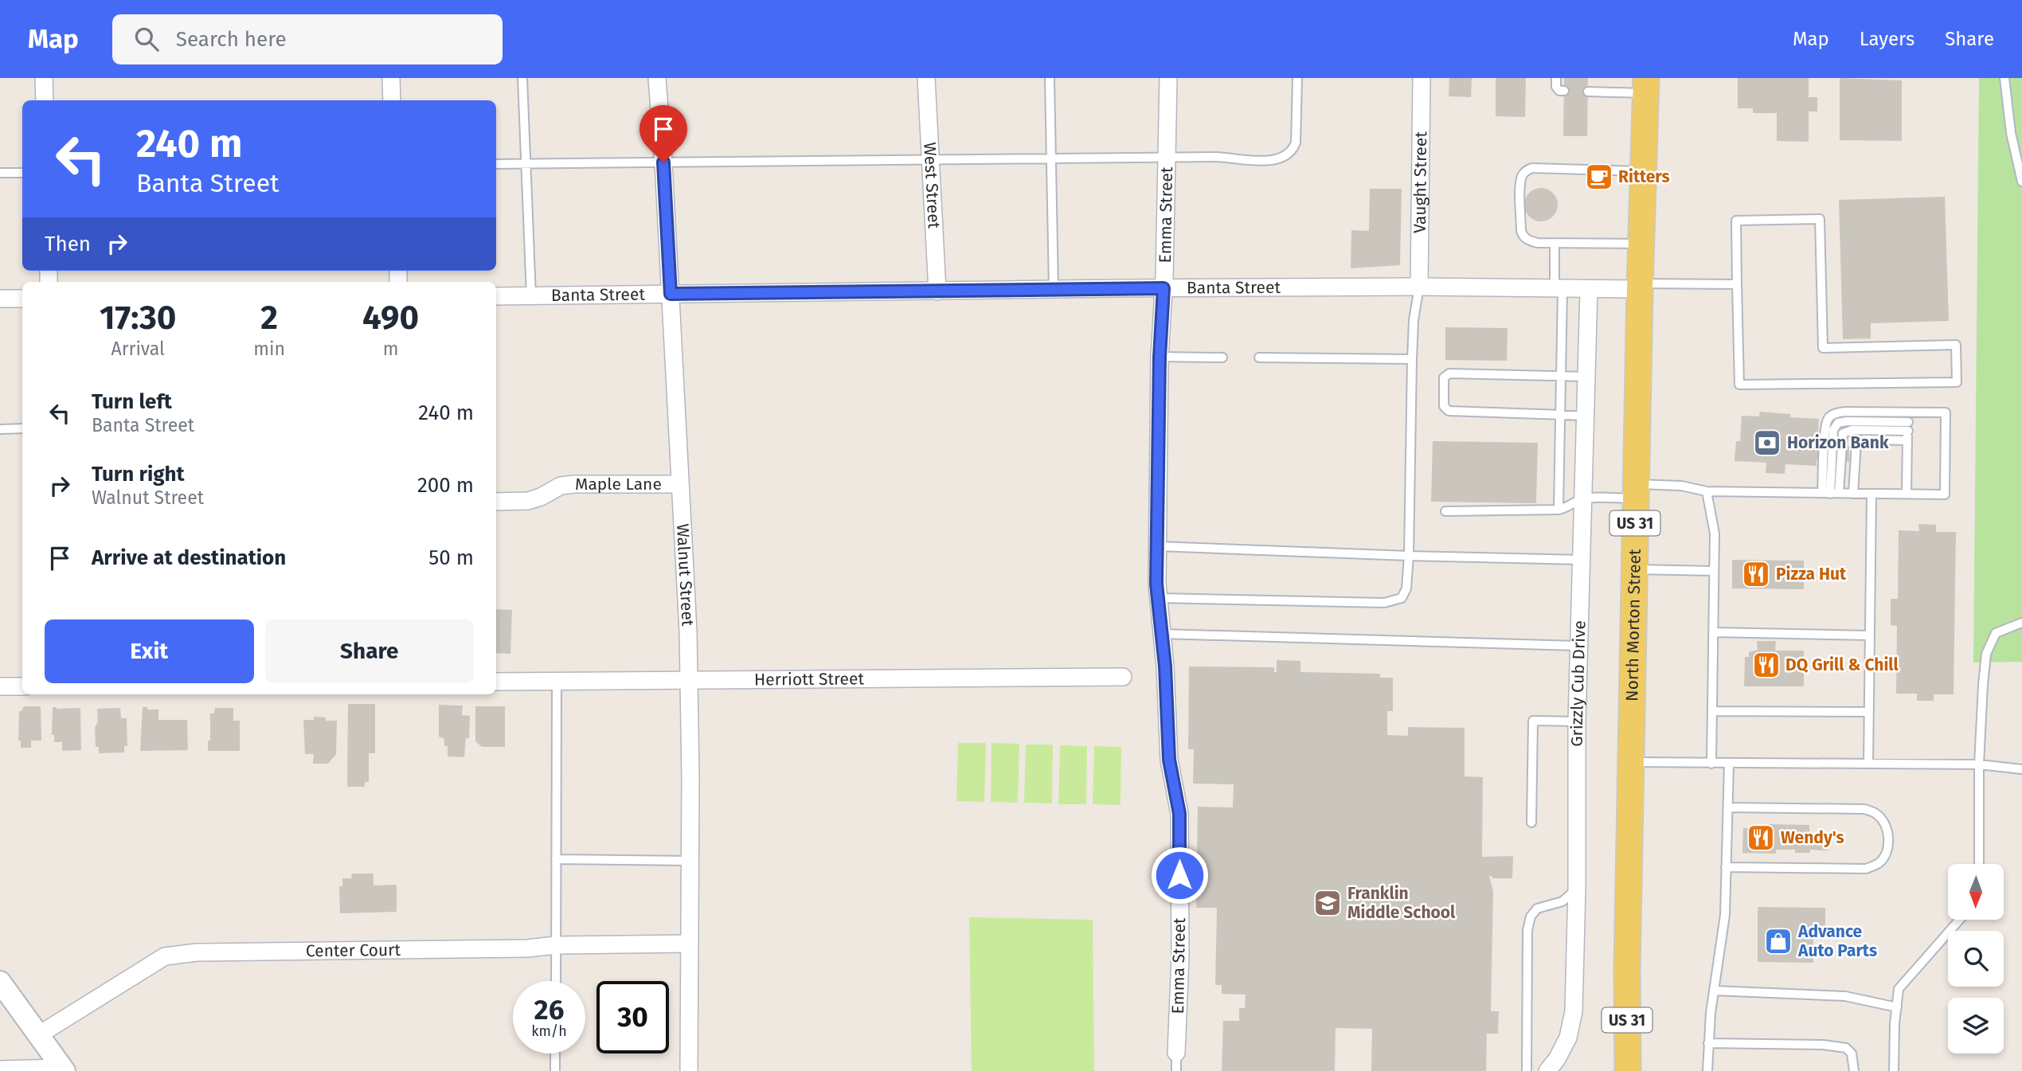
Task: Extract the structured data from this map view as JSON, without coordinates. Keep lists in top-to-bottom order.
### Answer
{
  "streets": {
    "main road": ["US 31", "North Morton Street"],
    "street": [
      "Vaught Street",
      "West Street",
      "Emma Street",
      "Banta Street",
      "Maple Lane",
      "Walnut Street",
      "Herriott Street",
      "Grizzly Cub Drive",
      "Center Court"
    ]
  },
  "crossings": [
    ["Vaught Street", "Banta Street"],
    ["West Street", "Banta Street"],
    ["Emma Street", "Banta Street"],
    ["Banta Street", "Walnut Street"],
    ["Banta Street", "North Morton Street"],
    ["Banta Street", "Grizzly Cub Drive"],
    ["Maple Lane", "Walnut Street"],
    ["Walnut Street", "Herriott Street"],
    ["Walnut Street", "Center Court"]
  ],
  "places": {
    "cafe": ["Ritters"],
    "bank": ["Horizon Bank"],
    "restaurant": ["Pizza Hut", "DQ Grill & Chill", "Wendy's"],
    "school or university": ["Franklin Middle School"],
    "shop": ["Advance Auto Parts"]
  },
  "north": "bottom",
  "page": {
    "header": "Map",
    "search": "Search here",
    "nav": ["Map", "Layers", "Share"],
    "turn": ["240 m", "Banta Street"],
    "then": "Then",
    "eta": [
      "17:30",
      "Arrival",
      "2",
      "min",
      "490",
      "m"
    ],
    "list": [
      {
        "name": "Turn left",
        "note": "Banta Street",
        "value": "240 m"
      },
      {
        "name": "Turn right",
        "note": "Walnut Street",
        "value": "200 m"
      },
      {
        "name": "Arrive at destination",
        "value": "50 m"
      }
    ],
    "buttons": ["Exit", "Share"],
    "speed": "26 km/h",
    "limit": "30"
  }
}
